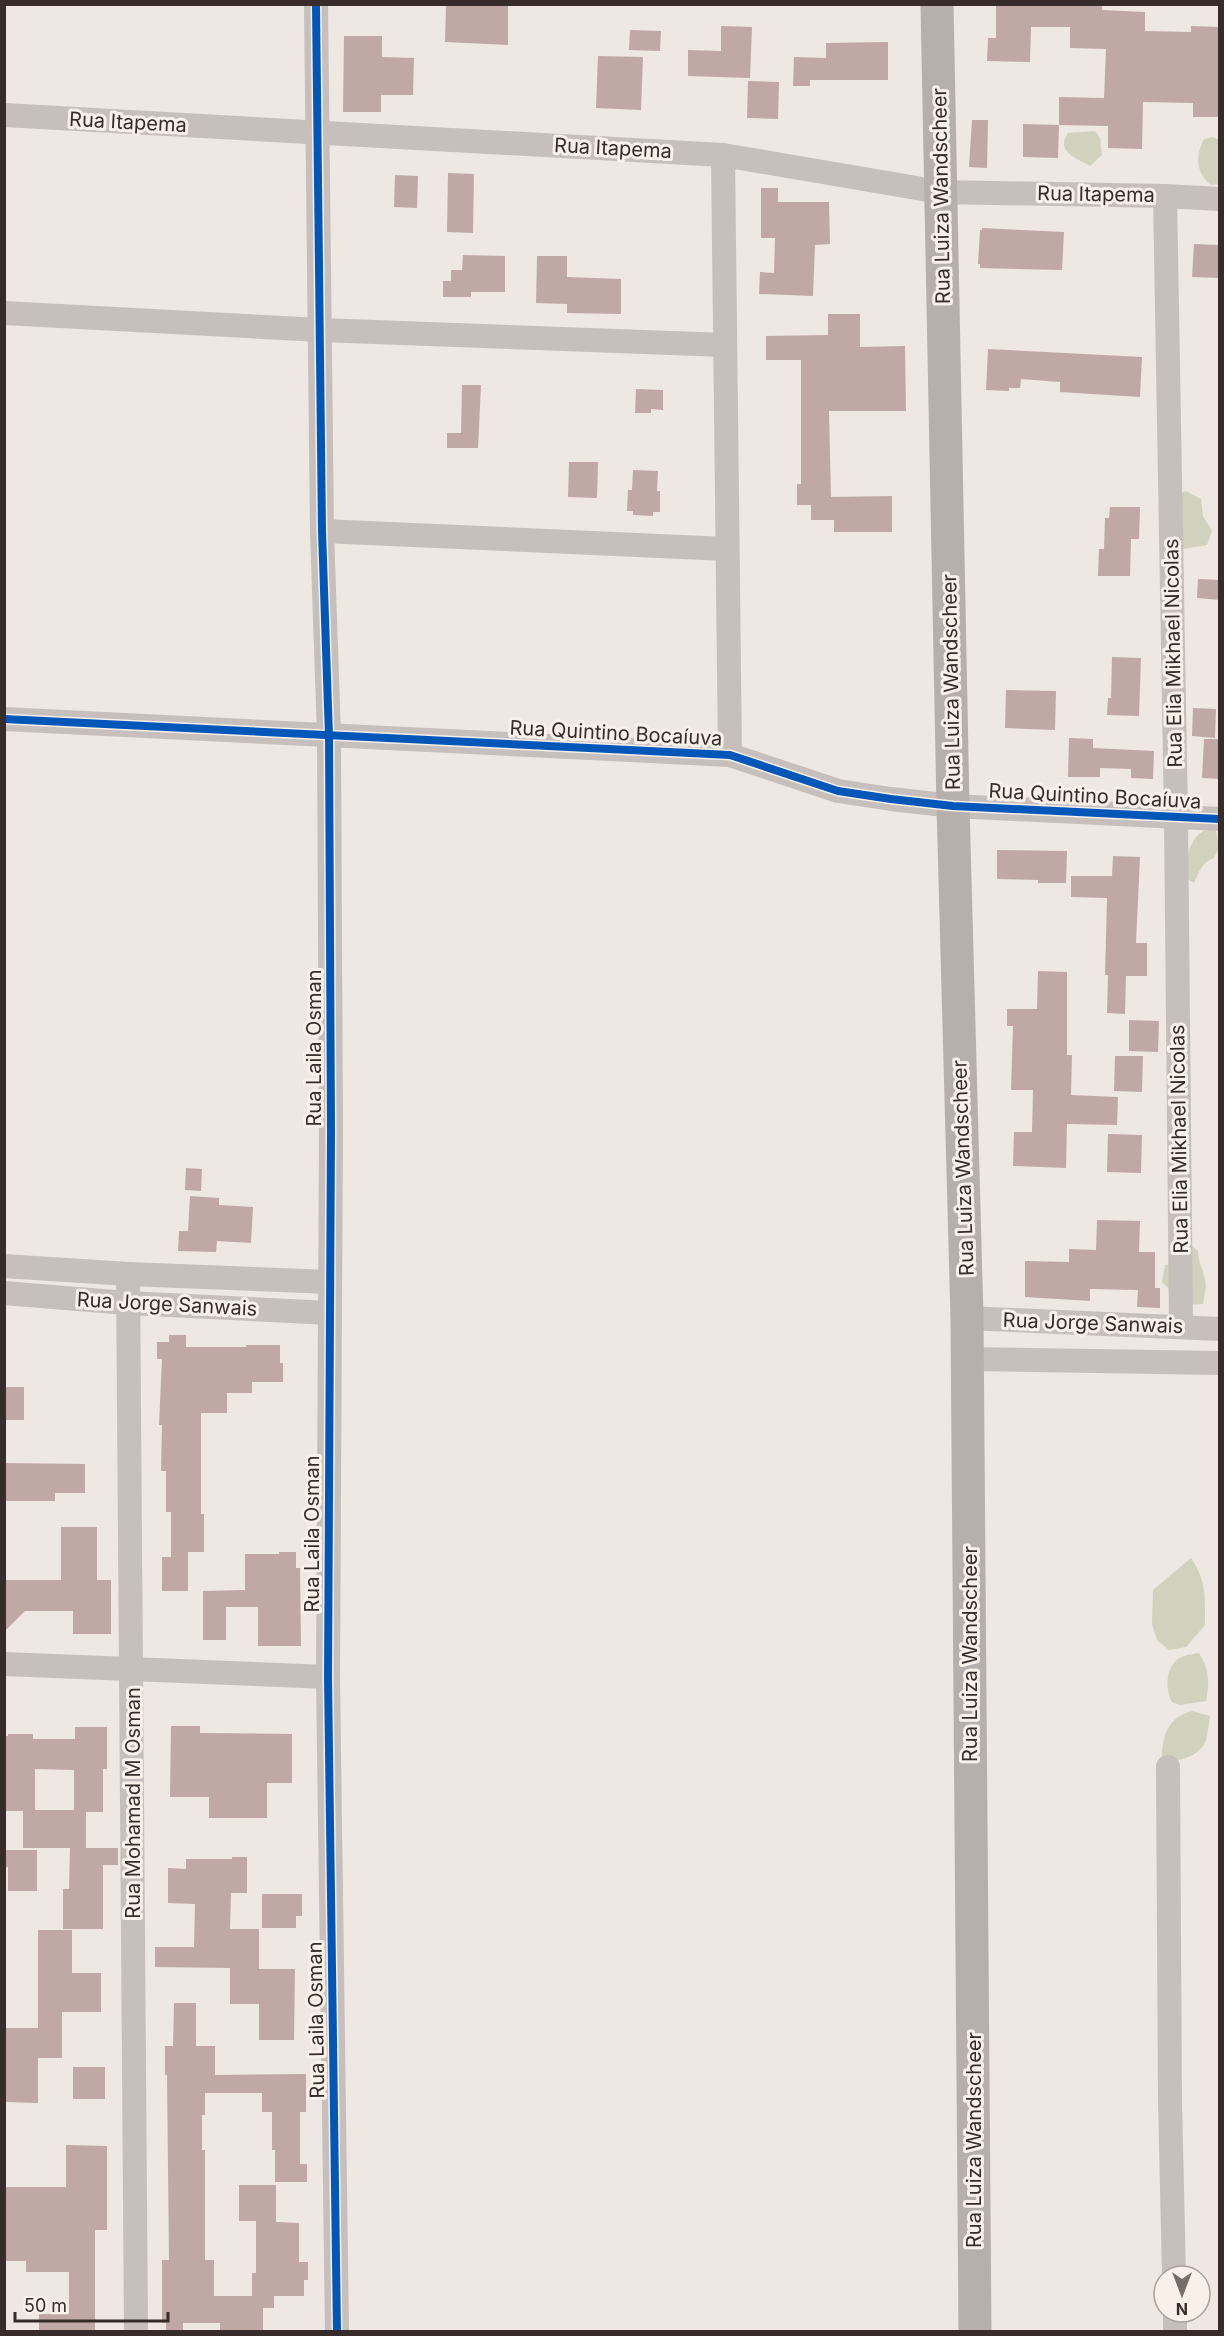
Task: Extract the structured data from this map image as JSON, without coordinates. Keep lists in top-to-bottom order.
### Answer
{
  "streets": {
    "main road": ["Rua Luiza Wandscheer"],
    "street": [
      "Rua Itapema",
      "Rua Elia Mikhael Nicolas",
      "Rua Quintino Bocaíuva",
      "Rua Laila Osman",
      "Rua Jorge Sanwais",
      "Rua Mohamad M Osman"
    ]
  },
  "crossings": [
    ["Rua Itapema", "Rua Luiza Wandscheer"],
    ["Rua Itapema", "Rua Elia Mikhael Nicolas"],
    ["Rua Itapema", "Rua Laila Osman"],
    ["Rua Luiza Wandscheer", "Rua Quintino Bocaíuva"],
    ["Rua Luiza Wandscheer", "Rua Jorge Sanwais"],
    ["Rua Elia Mikhael Nicolas", "Rua Quintino Bocaíuva"],
    ["Rua Elia Mikhael Nicolas", "Rua Jorge Sanwais"],
    ["Rua Quintino Bocaíuva", "Rua Laila Osman"],
    ["Rua Laila Osman", "Rua Jorge Sanwais"],
    ["Rua Jorge Sanwais", "Rua Mohamad M Osman"]
  ],
  "scale_bar": "50 m",
  "north": "bottom"
}
